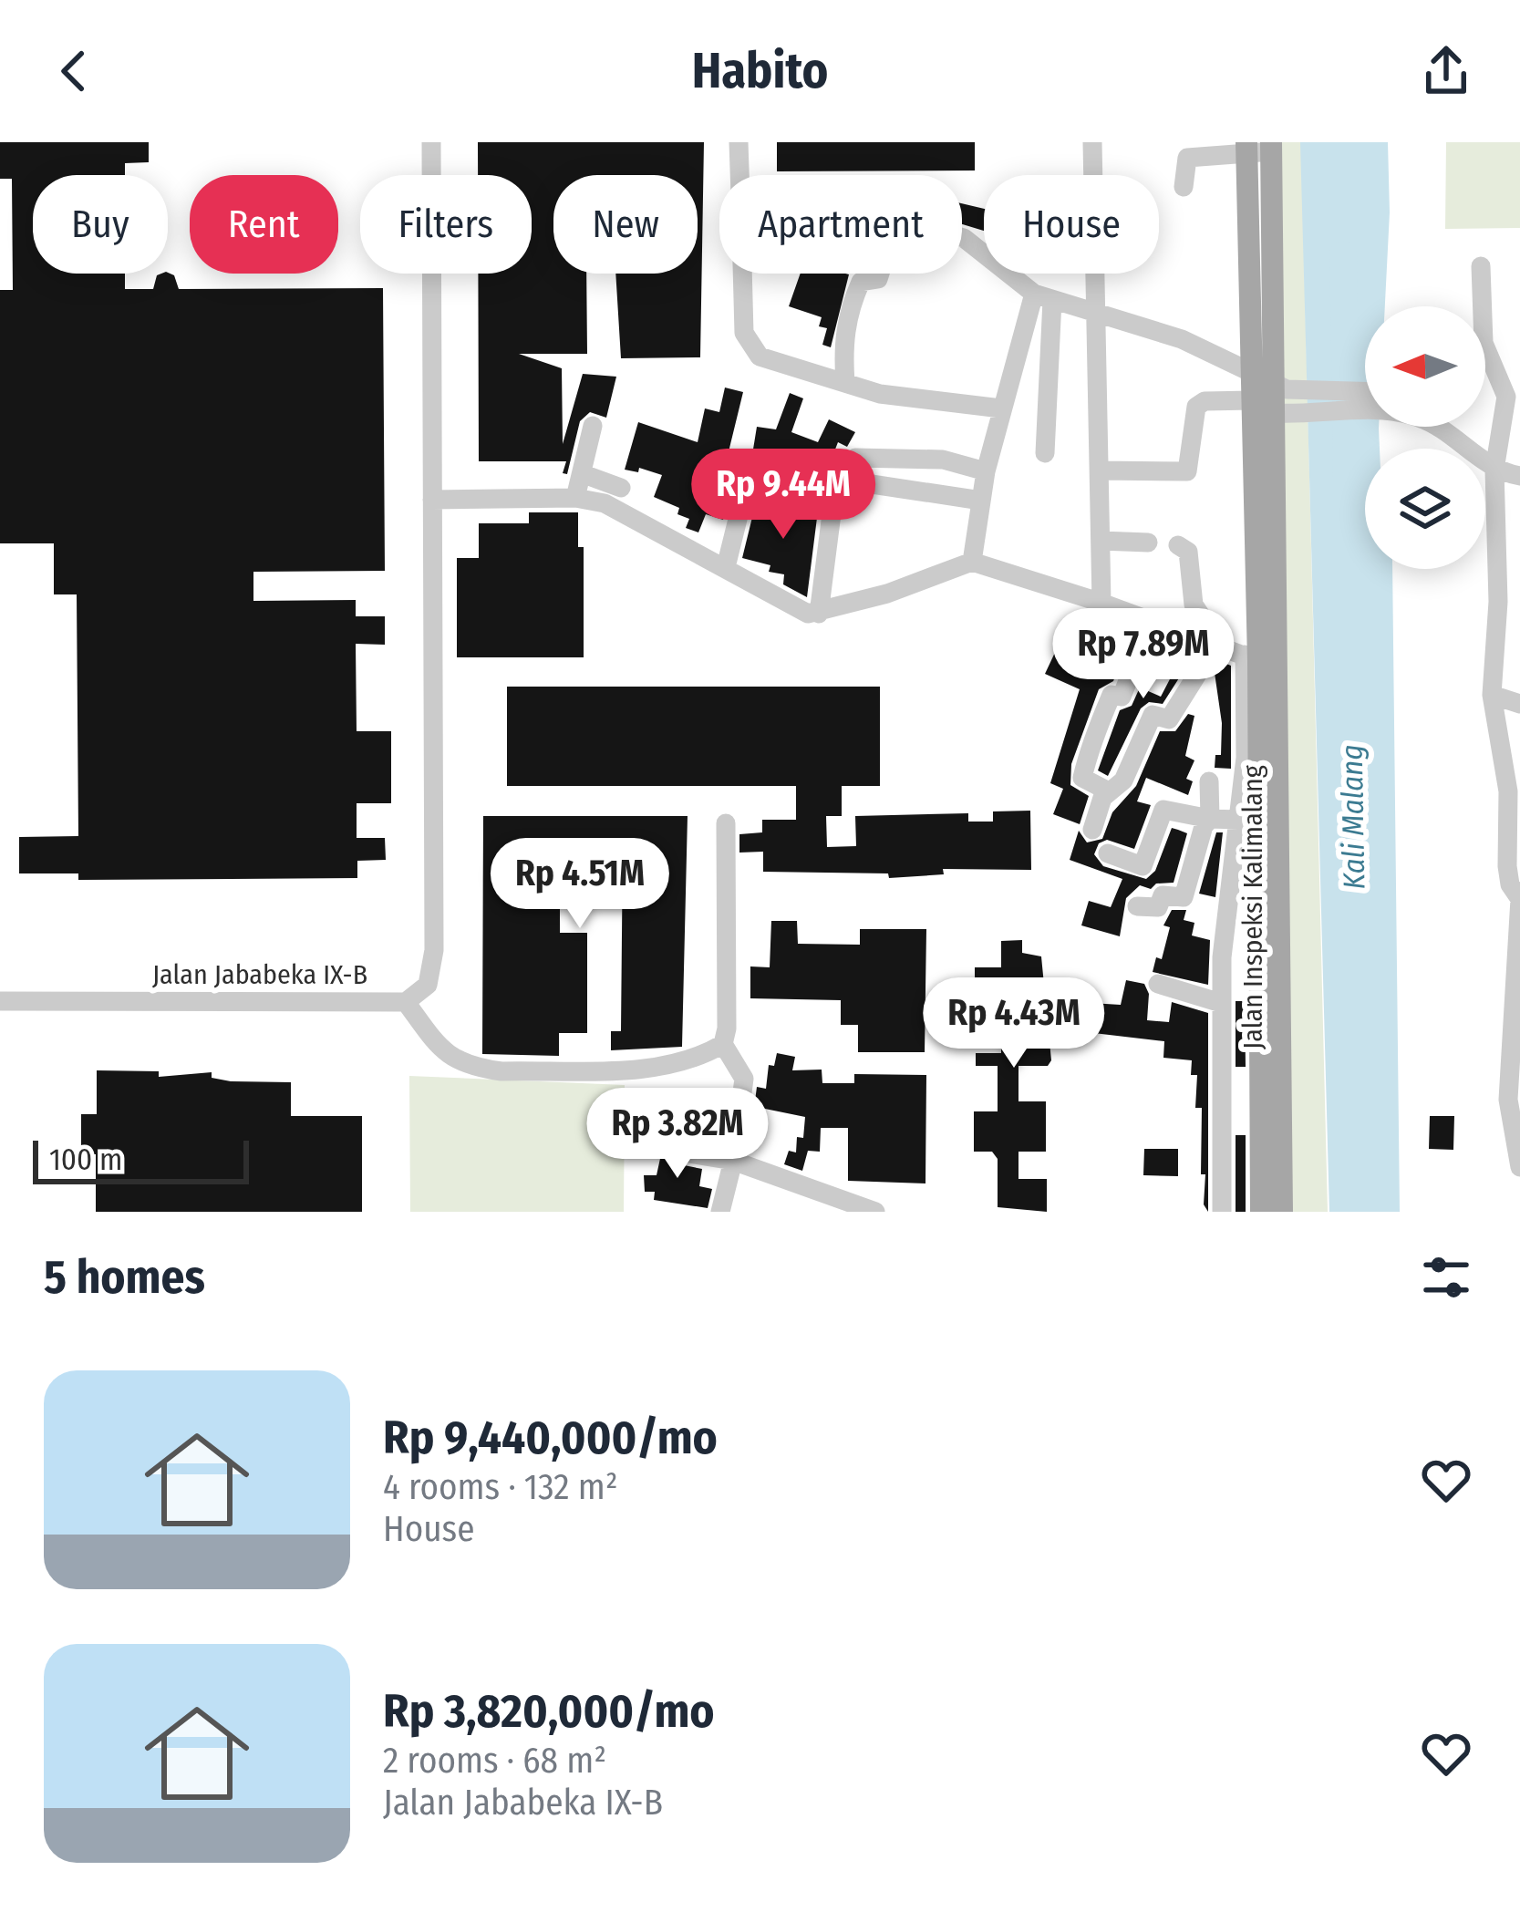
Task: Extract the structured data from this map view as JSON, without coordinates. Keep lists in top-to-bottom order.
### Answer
{
  "streets": {
    "main road": ["Jalan Inspeksi Kalimalang"],
    "street": ["Jalan Jababeka IX-B"]
  },
  "water": ["Kali Malang"],
  "scale_bar": "100 m",
  "north": "left",
  "page": {
    "header": "Habito",
    "chip": [
      "Buy",
      "Rent",
      "Filters",
      "New",
      "Apartment",
      "House"
    ],
    "price": [
      "Rp 9.44M",
      "Rp 7.89M",
      "Rp 4.51M",
      "Rp 4.43M",
      "Rp 3.82M"
    ],
    "scale": "100 m",
    "heading": "5 homes",
    "list": [
      {
        "name": "Rp 9,440,000/mo",
        "note": "4 rooms · 132 m² · House"
      },
      {
        "name": "Rp 3,820,000/mo",
        "note": "2 rooms · 68 m² · Jalan Jababeka IX-B"
      }
    ]
  }
}
